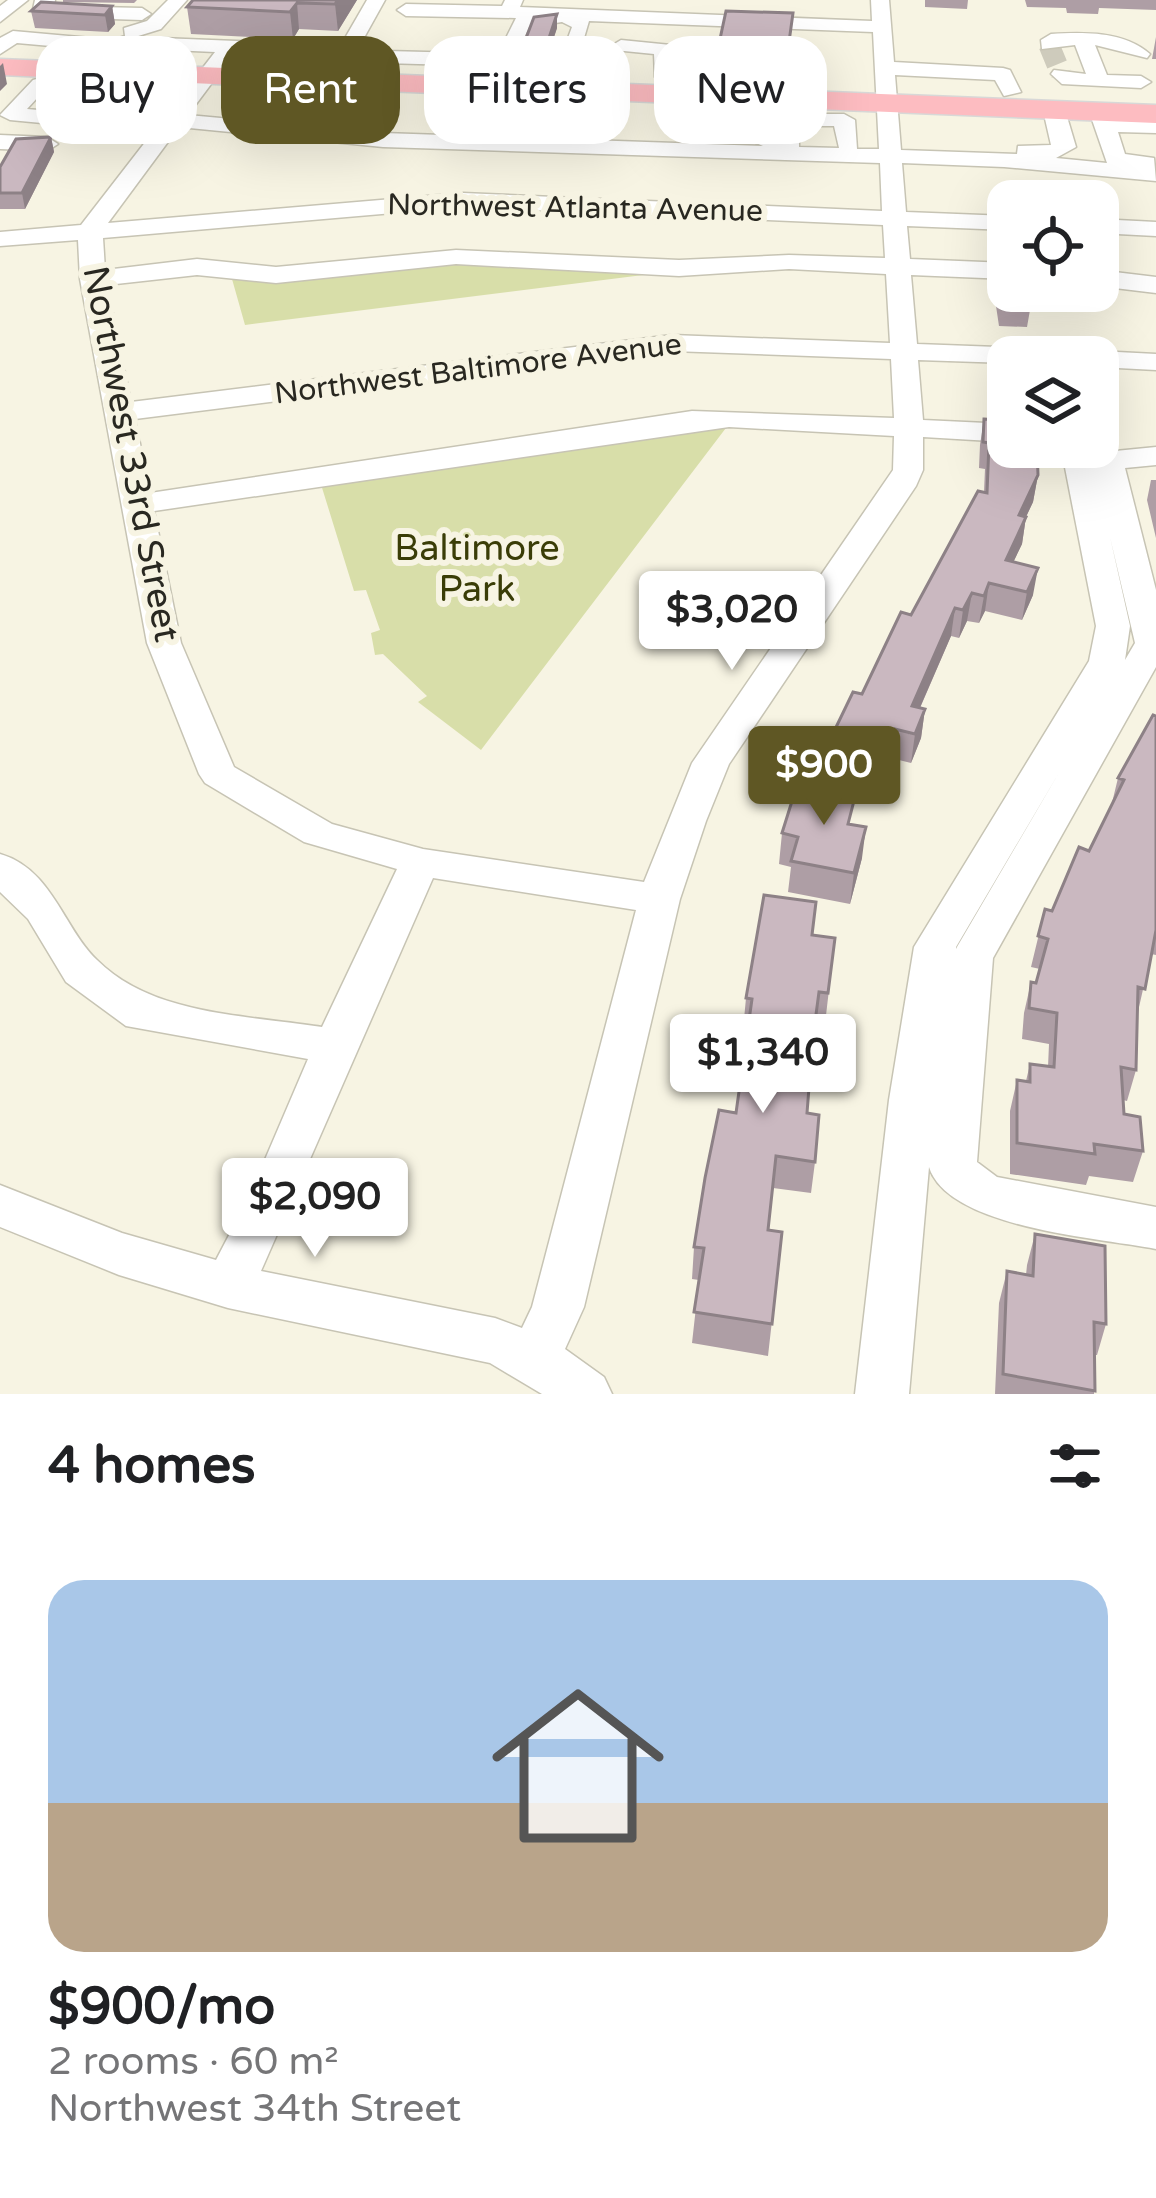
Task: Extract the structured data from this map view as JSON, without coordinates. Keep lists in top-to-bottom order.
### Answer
{
  "streets": {
    "street": ["Northwest Atlanta Avenue", "Northwest Baltimore Avenue", "Northwest 33rd Street"]
  },
  "crossings": [
    ["Northwest Atlanta Avenue", "Northwest 33rd Street"],
    ["Northwest Baltimore Avenue", "Northwest 33rd Street"]
  ],
  "parks": ["Baltimore Park"],
  "page": {
    "chip": [
      "Buy",
      "Rent",
      "Filters",
      "New"
    ],
    "price": [
      "$3,020",
      "$900",
      "$1,340",
      "$2,090"
    ],
    "heading": "4 homes",
    "list": [
      {
        "name": "$900/mo",
        "note": "2 rooms · 60 m² · Northwest 34th Street"
      }
    ]
  }
}
